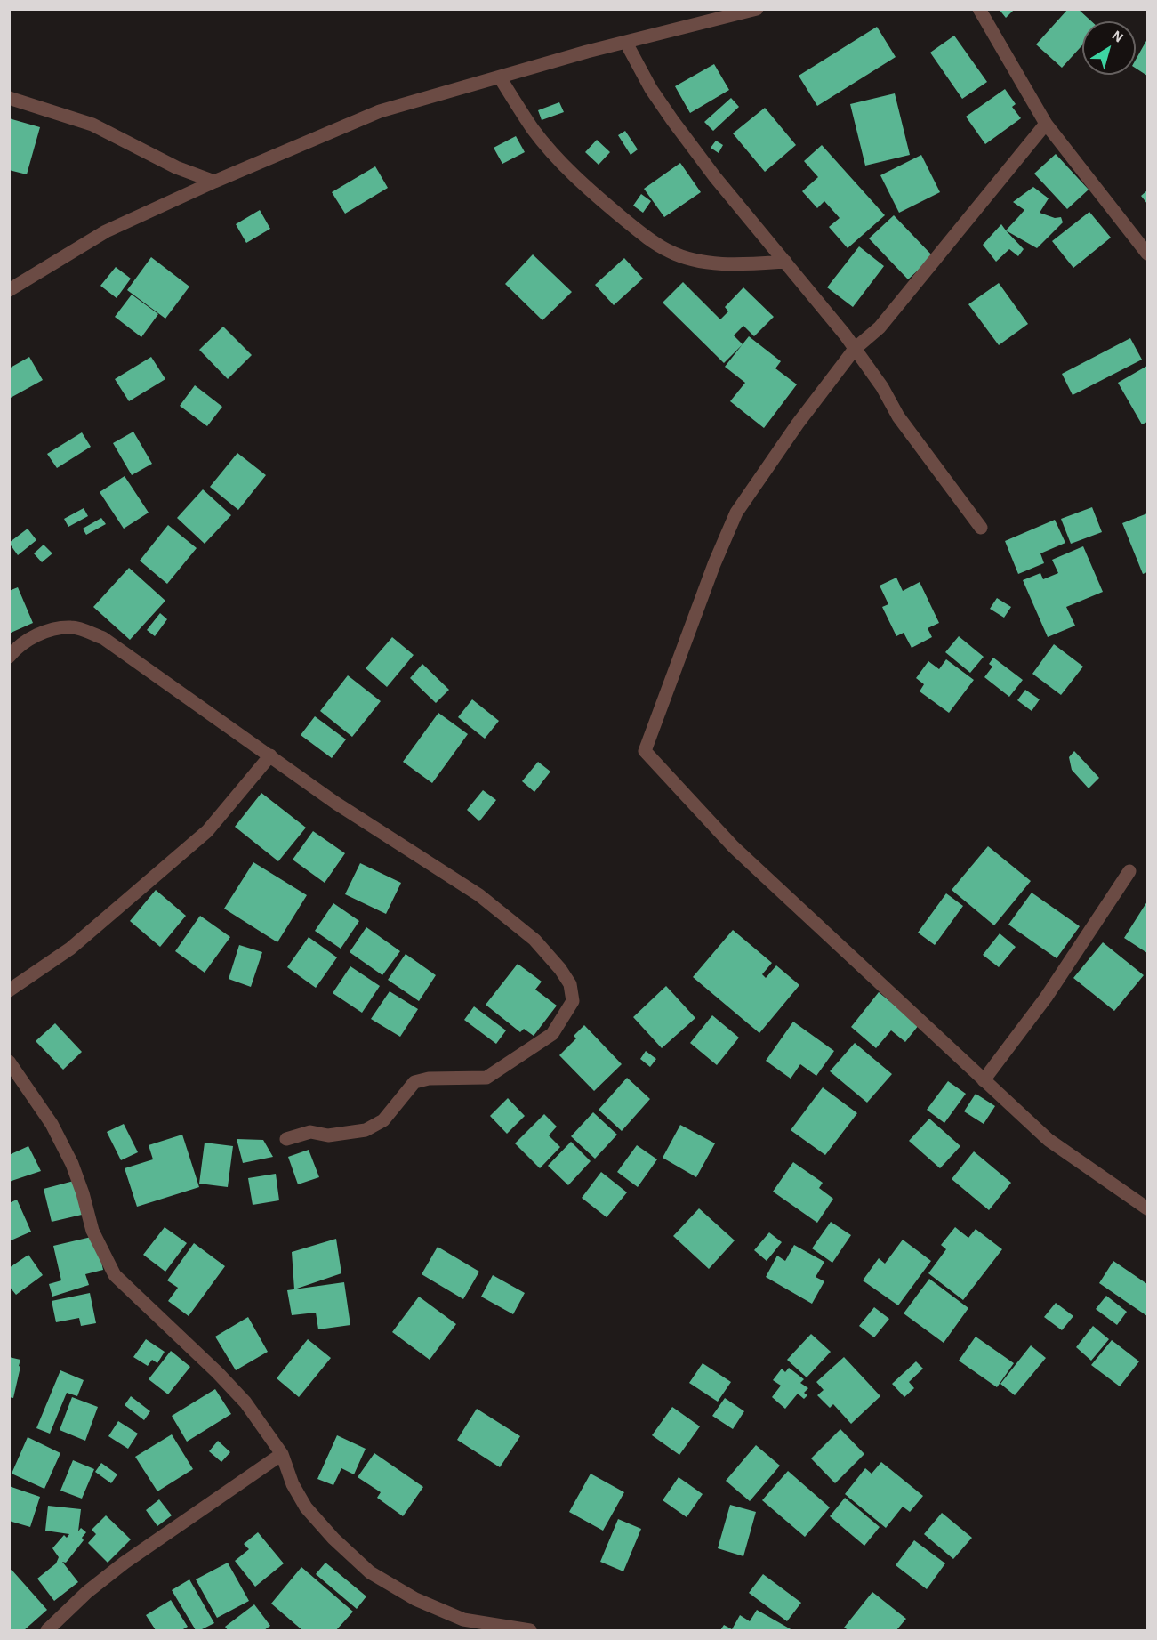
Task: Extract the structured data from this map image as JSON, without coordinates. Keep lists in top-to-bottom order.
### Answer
{
  "north": "top right"
}
